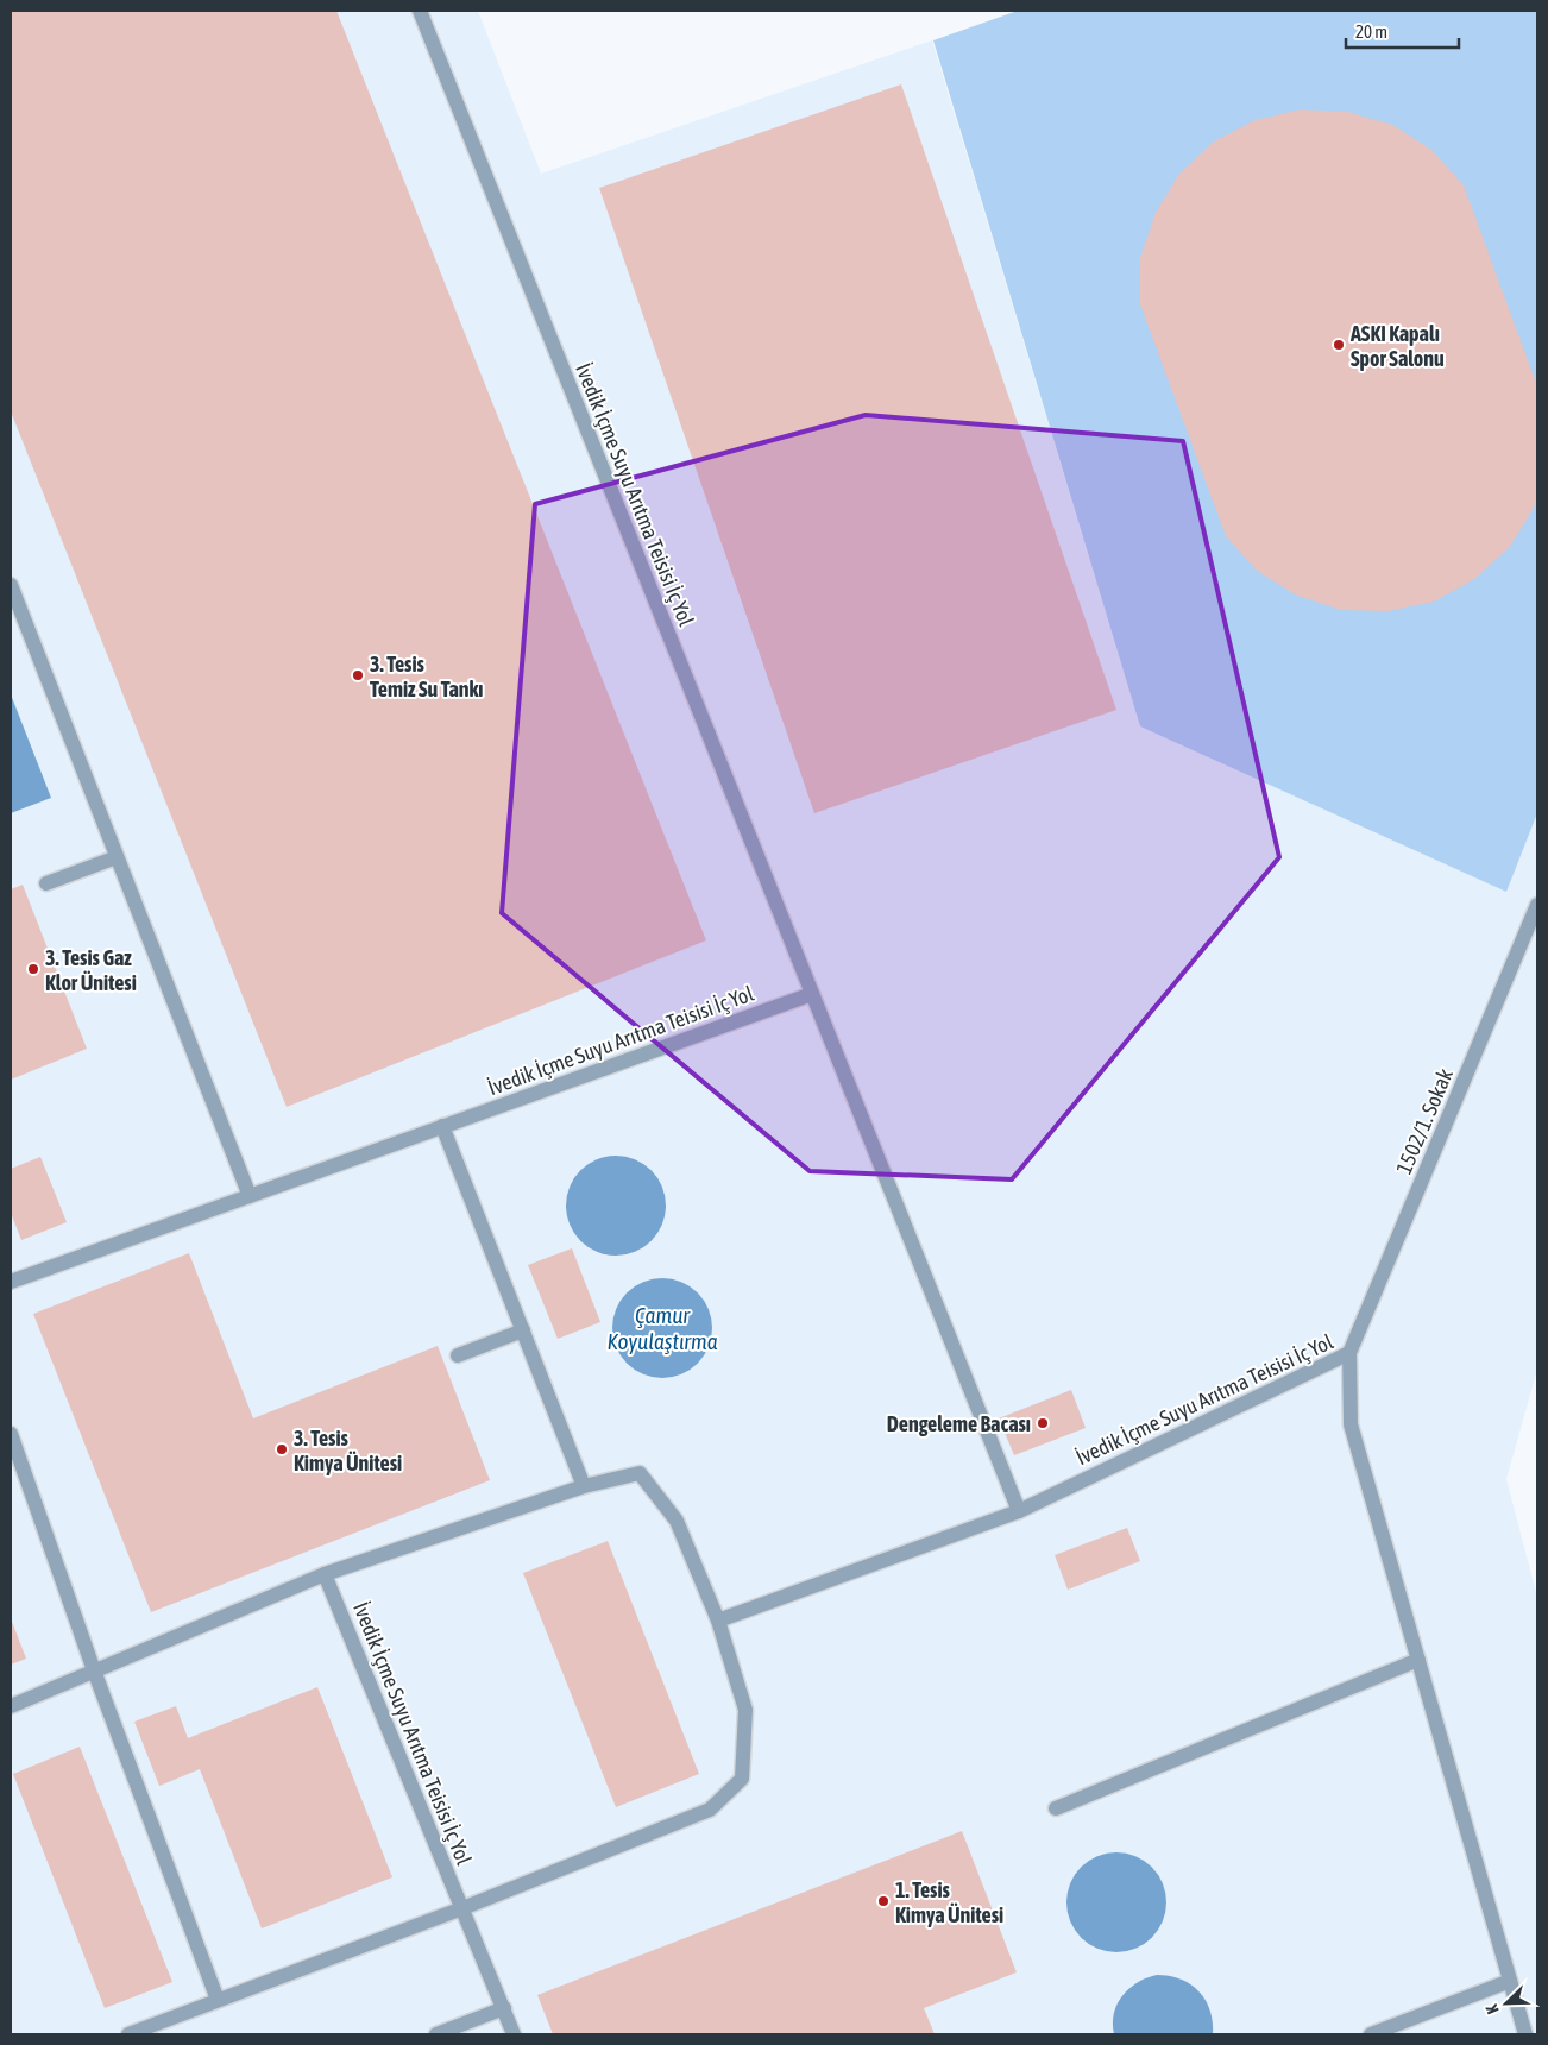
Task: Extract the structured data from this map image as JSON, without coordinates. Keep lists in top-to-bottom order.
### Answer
{
  "streets": {
    "lane": ["İvedik İçme Suyu Arıtma Teisisi İç Yol", "1502/1. Sokak"]
  },
  "crossings": [
    ["İvedik İçme Suyu Arıtma Teisisi İç Yol", "1502/1. Sokak"]
  ],
  "water": ["Çamur Koyulaştırma"],
  "places": [
    "ASKI Kapalı Spor Salonu",
    "3. Tesis Temiz Su Tankı",
    "3. Tesis Gaz Klor Ünitesi",
    "Dengeleme Bacası",
    "3. Tesis Kimya Ünitesi",
    "1. Tesis Kimya Ünitesi"
  ],
  "scale_bar": "20 m",
  "north": "bottom left"
}
